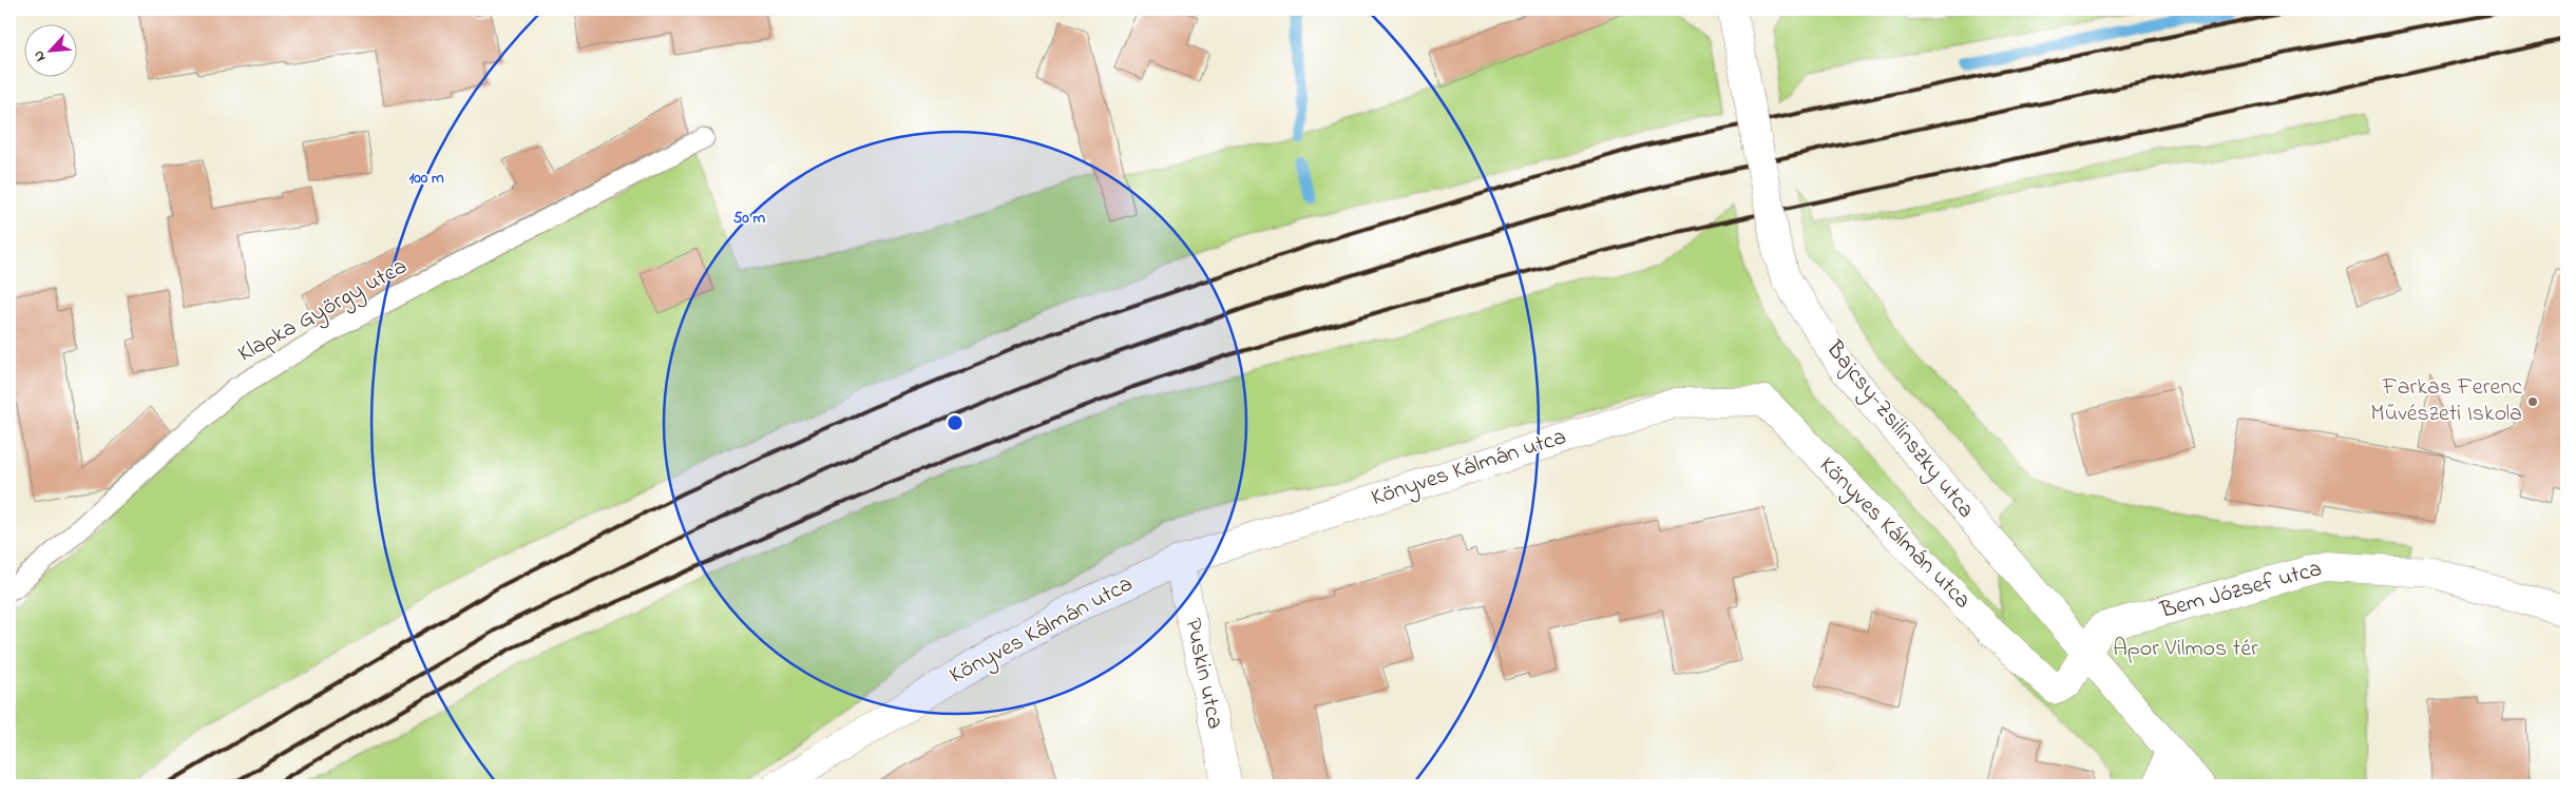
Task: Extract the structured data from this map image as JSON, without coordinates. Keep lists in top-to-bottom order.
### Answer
{
  "streets": {
    "street": [
      "Bajcsy-Zsilinszky utca",
      "Könyves Kálmán utca",
      "Bem József utca",
      "Puskin utca"
    ],
    "lane": ["Klapka György utca"]
  },
  "crossings": [
    ["Bajcsy-Zsilinszky utca", "Könyves Kálmán utca"],
    ["Bajcsy-Zsilinszky utca", "Bem József utca"],
    ["Könyves Kálmán utca", "Bem József utca"],
    ["Könyves Kálmán utca", "Puskin utca"]
  ],
  "parks": ["Apor Vilmos tér"],
  "places": ["Farkas Ferenc Művészeti Iskola"],
  "north": "bottom left",
  "rings": ["100 m", "50 m"]
}
